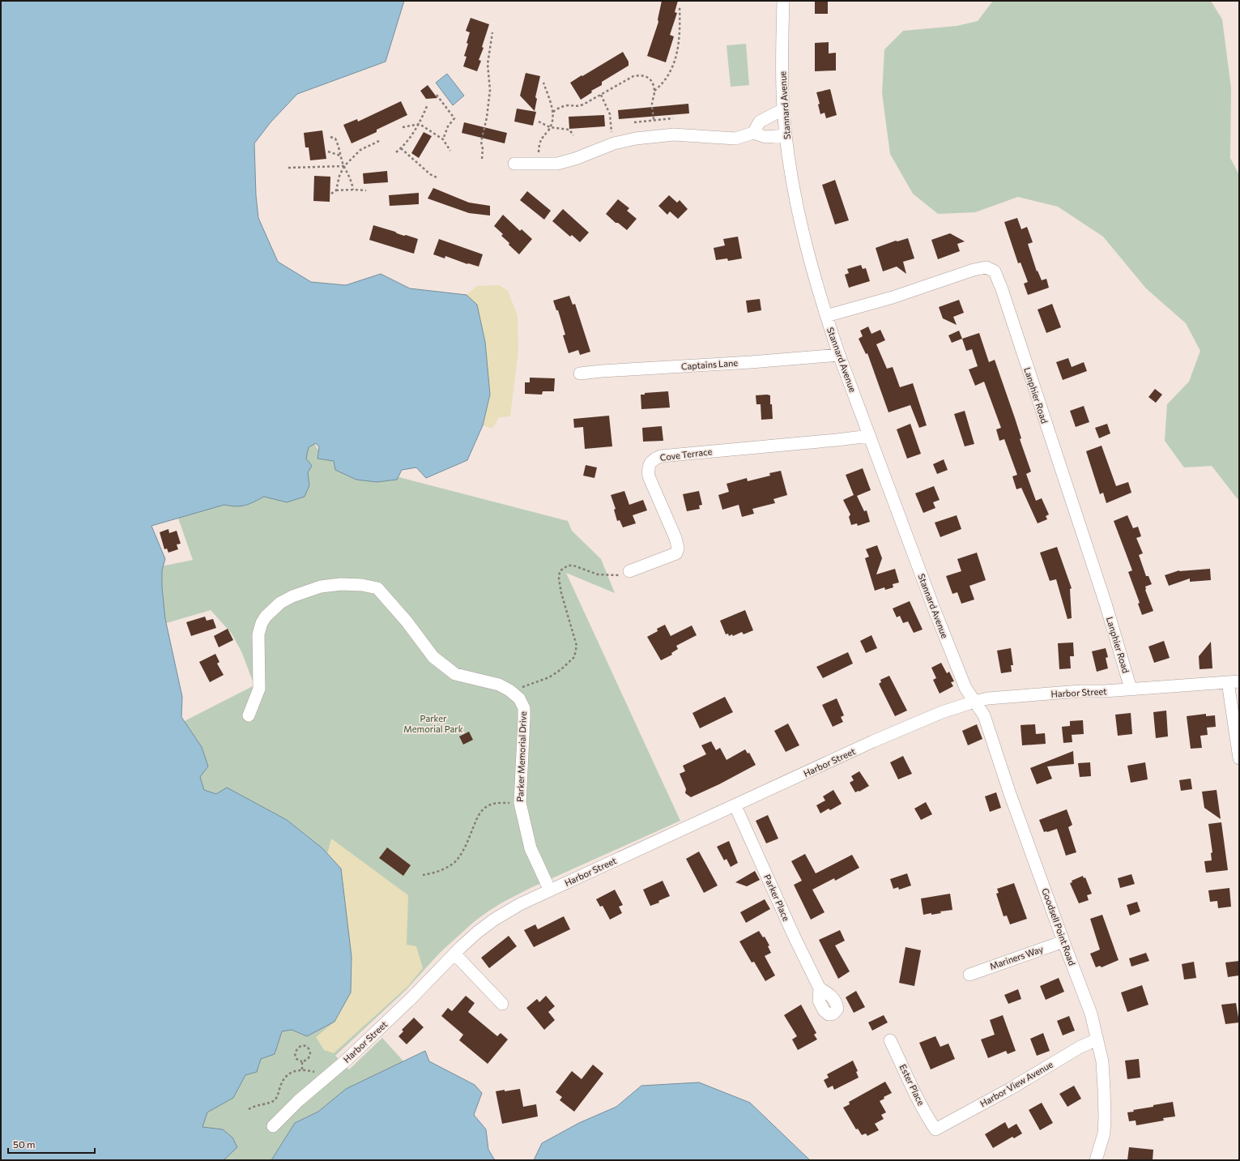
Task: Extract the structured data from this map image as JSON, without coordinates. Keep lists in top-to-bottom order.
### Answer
{
  "streets": {
    "street": [
      "Stannard Avenue",
      "Captains Lane",
      "Lanphier Road",
      "Cove Terrace",
      "Harbor Street",
      "Parker Memorial Drive",
      "Parker Place",
      "Goodsell Point Road",
      "Mariners Way",
      "Harbor View Avenue",
      "Ester Place"
    ]
  },
  "crossings": [
    ["Stannard Avenue", "Captains Lane"],
    ["Stannard Avenue", "Lanphier Road"],
    ["Stannard Avenue", "Cove Terrace"],
    ["Stannard Avenue", "Harbor Street"],
    ["Stannard Avenue", "Goodsell Point Road"],
    ["Lanphier Road", "Harbor Street"],
    ["Harbor Street", "Parker Memorial Drive"],
    ["Harbor Street", "Parker Place"],
    ["Harbor Street", "Goodsell Point Road"],
    ["Goodsell Point Road", "Mariners Way"],
    ["Goodsell Point Road", "Harbor View Avenue"],
    ["Harbor View Avenue", "Ester Place"]
  ],
  "parks": ["Parker Memorial Park"],
  "scale_bar": "50 m"
}
